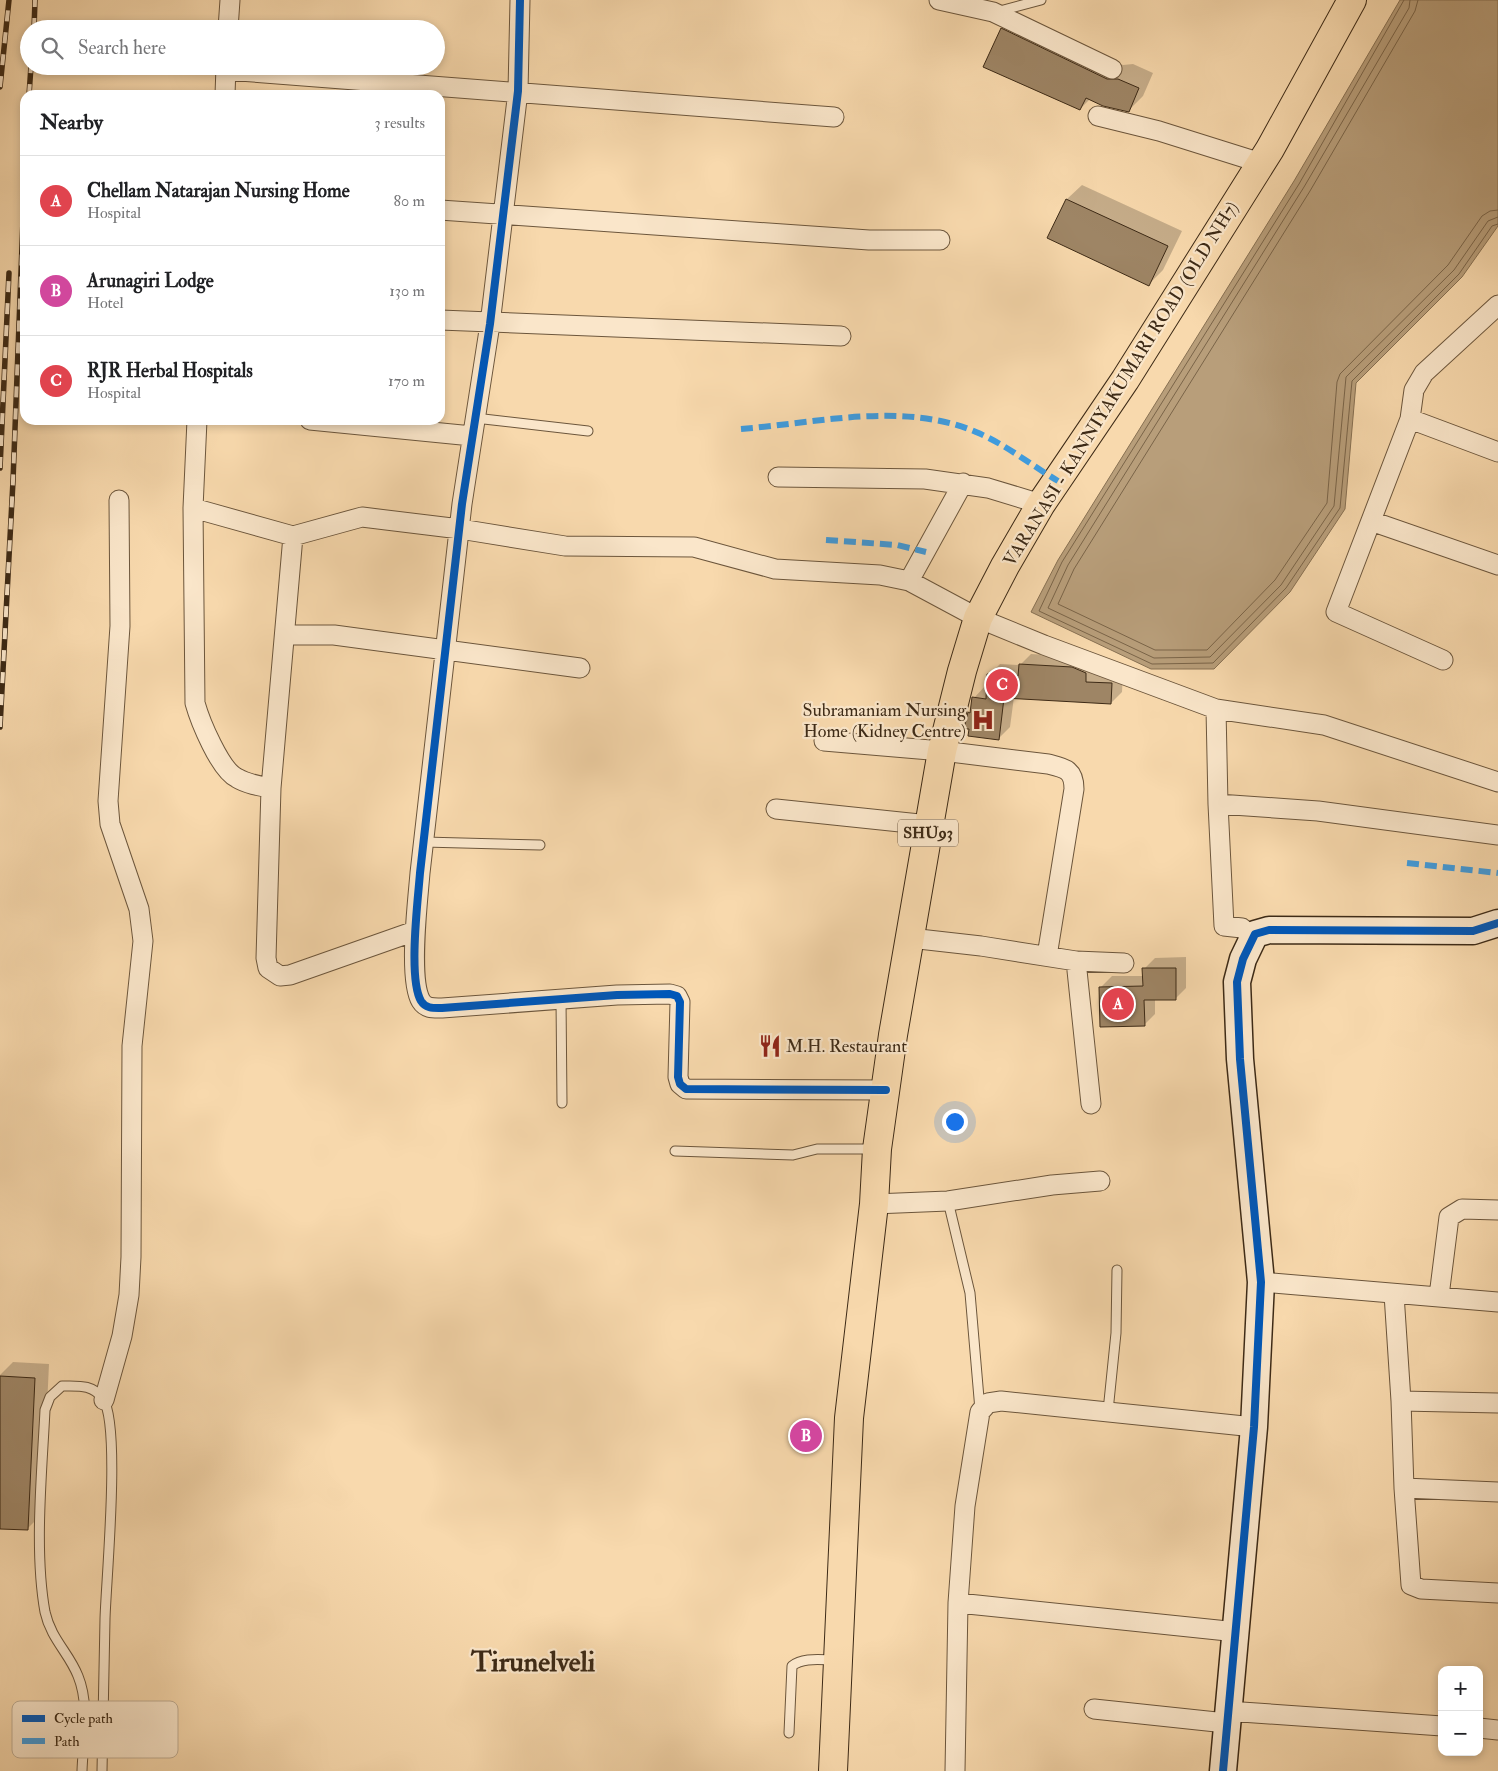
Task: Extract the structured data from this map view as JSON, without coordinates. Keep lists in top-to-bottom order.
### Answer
{
  "streets": {
    "main road": ["VARANASI - KANNIYAKUMARI ROAD (OLD NH7)", "SHU93"]
  },
  "districts": ["Tirunelveli"],
  "places": {
    "hospital": ["Subramaniam Nursing Home (Kidney Centre)"],
    "restaurant": ["M.H. Restaurant"]
  },
  "legend": ["Cycle path", "Path"],
  "page": {
    "search": "Search here",
    "heading": ["Nearby", "3 results"],
    "list": [
      {
        "mark": "A",
        "name": "Chellam Natarajan Nursing Home",
        "note": "Hospital",
        "value": "80 m"
      },
      {
        "mark": "B",
        "name": "Arunagiri Lodge",
        "note": "Hotel",
        "value": "130 m"
      },
      {
        "mark": "C",
        "name": "RJR Herbal Hospitals",
        "note": "Hospital",
        "value": "170 m"
      }
    ],
    "pins": ["C", "A", "B"],
    "map_buttons": ["+", "−"]
  }
}
